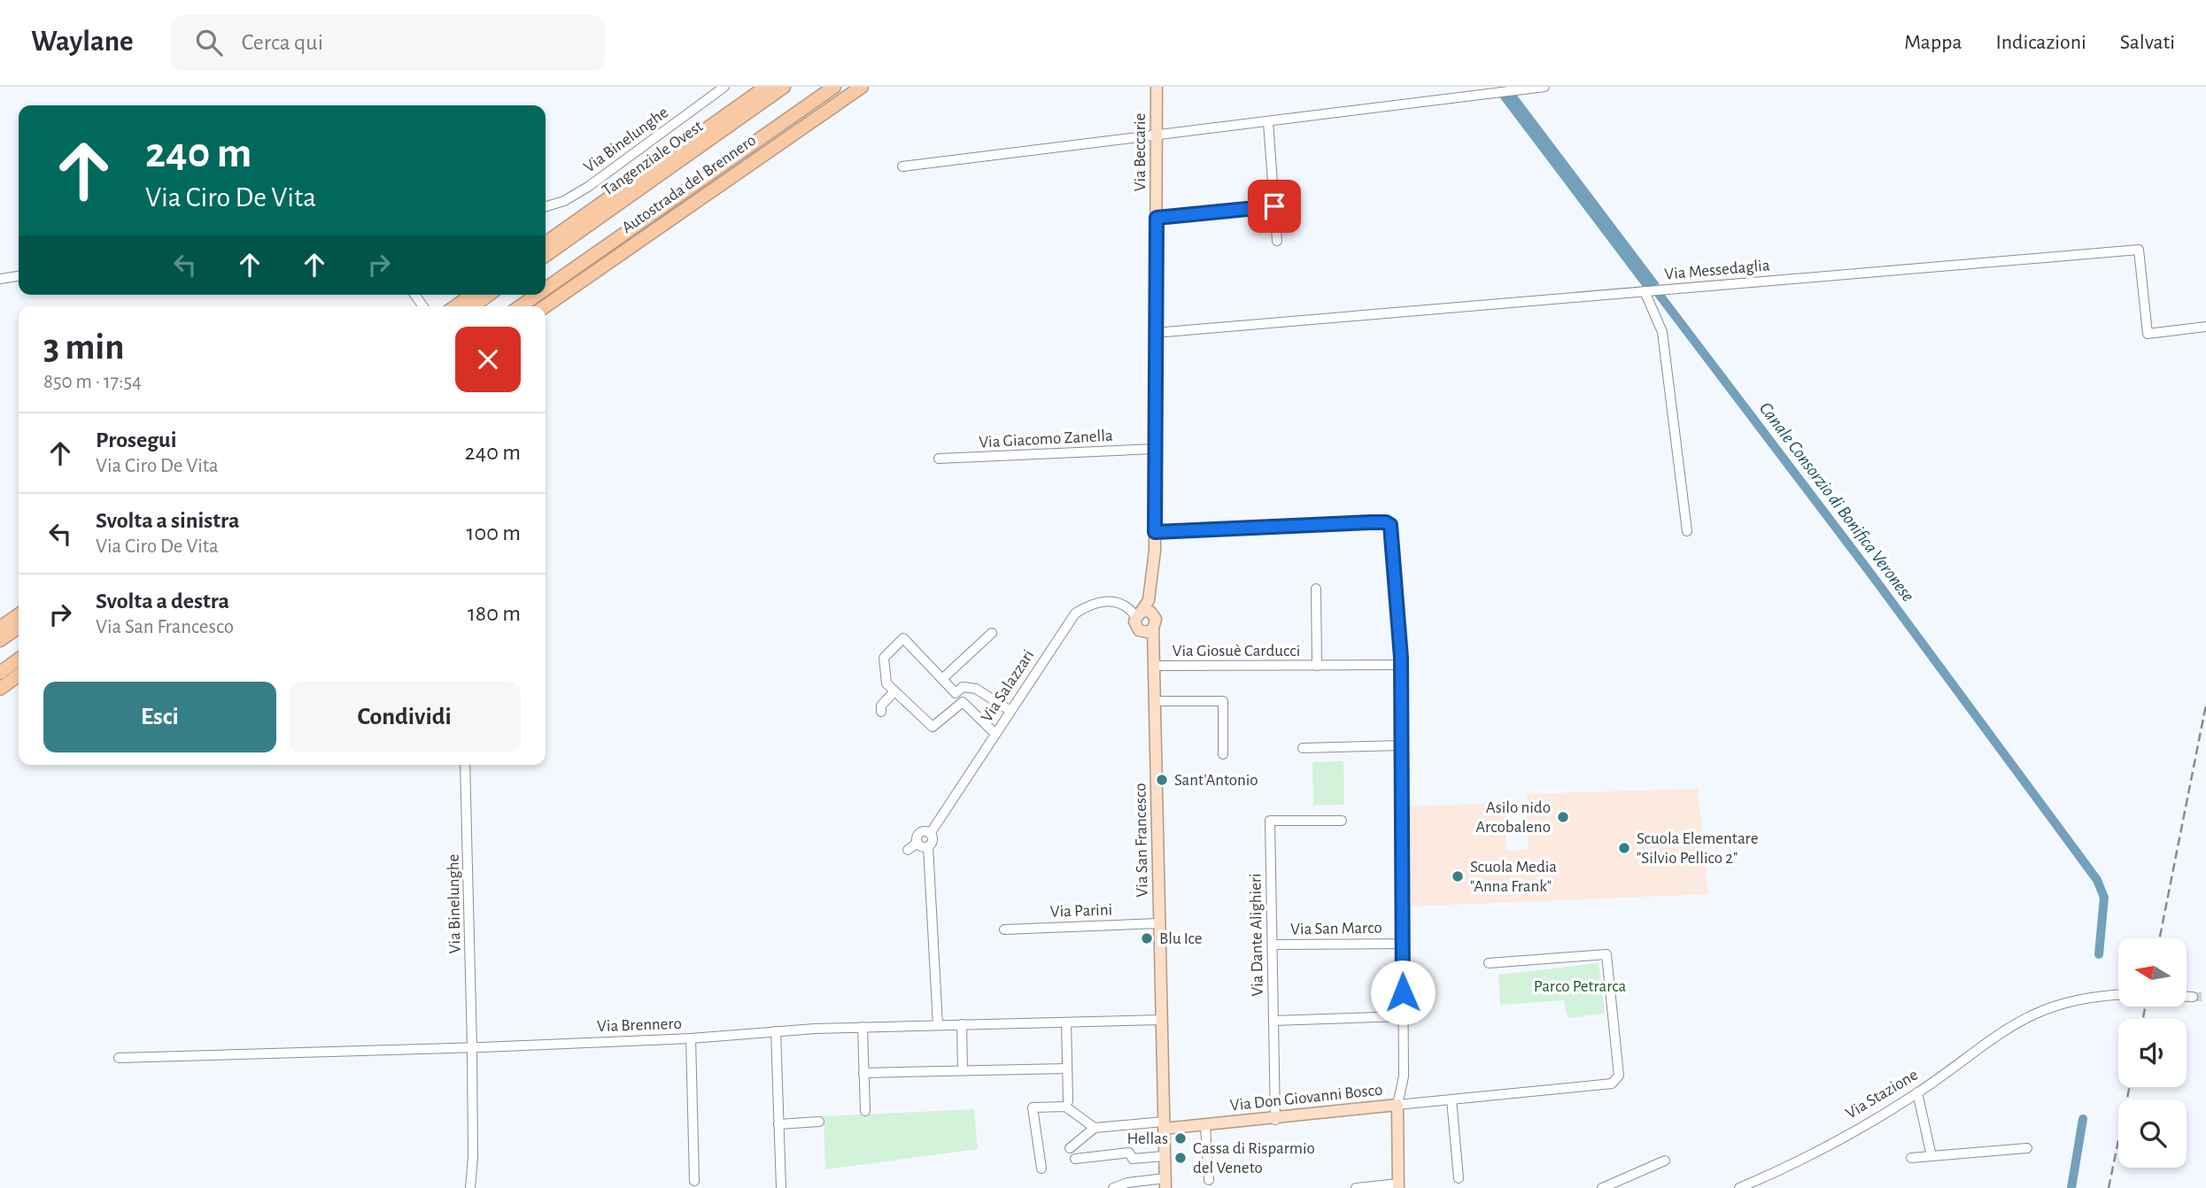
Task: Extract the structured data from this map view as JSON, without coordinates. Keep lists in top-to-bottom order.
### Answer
{
  "streets": {
    "highway": ["Tangenziale Ovest", "Autostrada del Brennero"],
    "main road": ["Via Beccarie", "Via San Francesco", "Via Don Giovanni Bosco"],
    "street": [
      "Via Binelunghe",
      "Via Messedaglia",
      "Via Giacomo Zanella",
      "Via Giosuè Carducci",
      "Via Salazzari",
      "Via Parini",
      "Via San Marco",
      "Via Dante Alighieri",
      "Via Brennero",
      "Via Stazione"
    ]
  },
  "crossings": [
    ["Via Binelunghe", "Via Brennero"],
    ["Via Beccarie", "Via Messedaglia"],
    ["Via Beccarie", "Via San Francesco"],
    ["Via Giacomo Zanella", "Via San Francesco"],
    ["Via Giosuè Carducci", "Via San Francesco"],
    ["Via Salazzari", "Via San Francesco"],
    ["Via Salazzari", "Via Brennero"],
    ["Via San Francesco", "Via Parini"],
    ["Via San Francesco", "Via Brennero"],
    ["Via San Francesco", "Via Don Giovanni Bosco"],
    ["Via San Marco", "Via Dante Alighieri"],
    ["Via Dante Alighieri", "Via Don Giovanni Bosco"]
  ],
  "water": ["Canale Consorzio di Bonifica Veronese"],
  "parks": ["Parco Petrarca"],
  "places": [
    "Sant'Antonio",
    "Asilo nido Arcobaleno",
    "Scuola Elementare \"Silvio Pellico 2\"",
    "Scuola Media \"Anna Frank\"",
    "Blu Ice",
    "Hellas",
    "Cassa di Risparmio del Veneto"
  ],
  "north": "left",
  "page": {
    "header": "Waylane",
    "search": "Cerca qui",
    "nav": ["Mappa", "Indicazioni", "Salvati"],
    "turn": ["240 m", "Via Ciro De Vita"],
    "heading": ["3 min", "850 m · 17:54"],
    "list": [
      {
        "name": "Prosegui",
        "note": "Via Ciro De Vita",
        "value": "240 m"
      },
      {
        "name": "Svolta a sinistra",
        "note": "Via Ciro De Vita",
        "value": "100 m"
      },
      {
        "name": "Svolta a destra",
        "note": "Via San Francesco",
        "value": "180 m"
      }
    ],
    "buttons": ["Esci", "Condividi"]
  }
}
